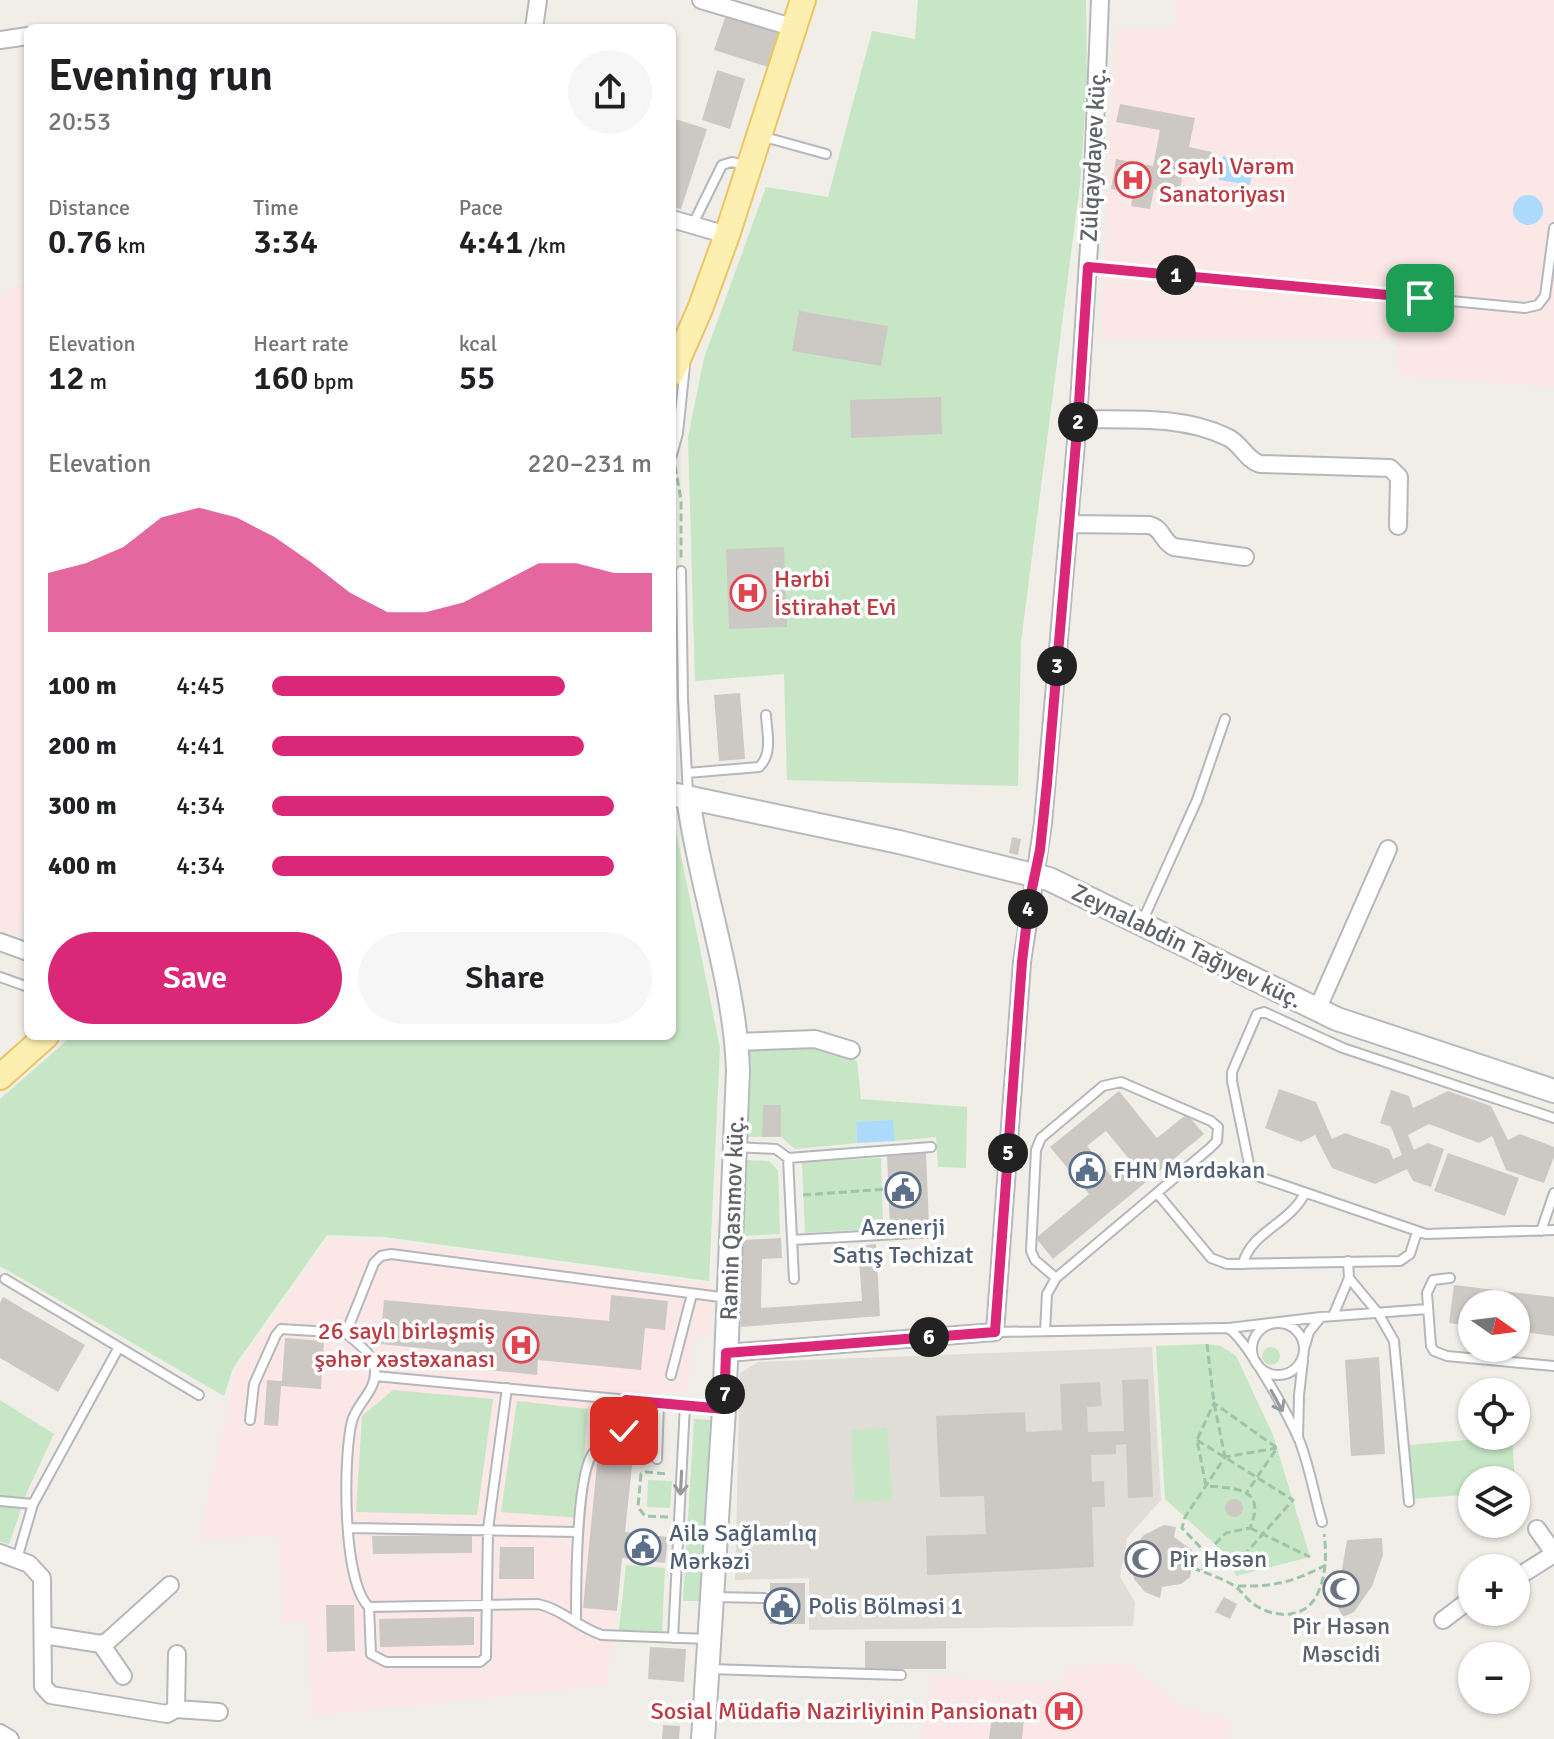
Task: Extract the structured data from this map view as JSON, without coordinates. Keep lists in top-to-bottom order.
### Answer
{
  "streets": {
    "street": ["Zülqaydayev küç.", "Zeynalabdin Tağıyev küç.", "Ramin Qasımov küç."]
  },
  "crossings": [
    ["Zülqaydayev küç.", "Zeynalabdin Tağıyev küç."],
    ["Zeynalabdin Tağıyev küç.", "Ramin Qasımov küç."]
  ],
  "places": {
    "hospital": [
      "2 saylı Vərəm Sanatoriyası",
      "Hərbi İstirahət Evi",
      "26 saylı birləşmiş şəhər xəstəxanası",
      "Sosial Müdafiə Nazirliyinin Pansionatı"
    ],
    "public building": [
      "FHN Mərdəkan",
      "Azenerji Satış Təchizat",
      "Ailə Sağlamlıq Mərkəzi",
      "Polis Bölməsi 1"
    ],
    "mosque": ["Pir Həsən", "Pir Həsən Məscidi"]
  },
  "north": "right",
  "page": {
    "heading": ["Evening run", "20:53"],
    "stats": [
      ["Distance", "0.76 km"],
      ["Time", "3:34"],
      ["Pace", "4:41 /km"],
      ["Elevation", "12 m"],
      ["Heart rate", "160 bpm"],
      ["kcal", "55"]
    ],
    "pins": [
      "1",
      "2",
      "3",
      "4",
      "5",
      "6",
      "7"
    ],
    "chart": ["Elevation", "220–231 m"],
    "list": [
      {
        "name": "100 m",
        "note": "4:45"
      },
      {
        "name": "200 m",
        "note": "4:41"
      },
      {
        "name": "300 m",
        "note": "4:34"
      },
      {
        "name": "400 m",
        "note": "4:34"
      }
    ],
    "buttons": ["Save", "Share"],
    "map_buttons": ["+", "−"]
  }
}
